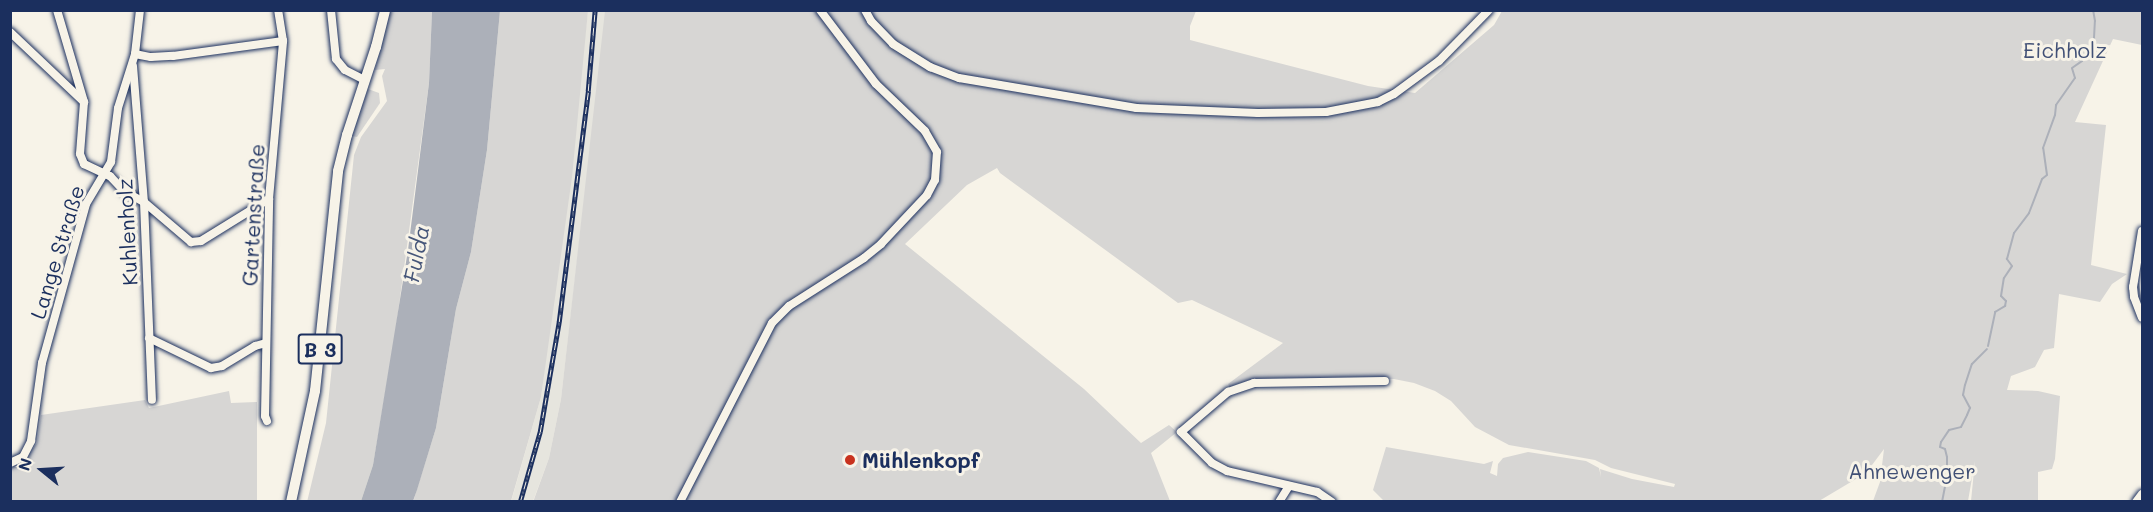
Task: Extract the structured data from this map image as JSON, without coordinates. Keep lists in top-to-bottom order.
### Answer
{
  "streets": {
    "main road": ["B 3"],
    "street": ["Gartenstraße", "Kuhlenholz", "Lange Straße"]
  },
  "crossings": [
    ["Kuhlenholz", "Lange Straße"]
  ],
  "water": ["Fulda"],
  "parks": ["Eichholz", "Ahnewenger"],
  "places": ["Mühlenkopf"],
  "north": "left"
}
